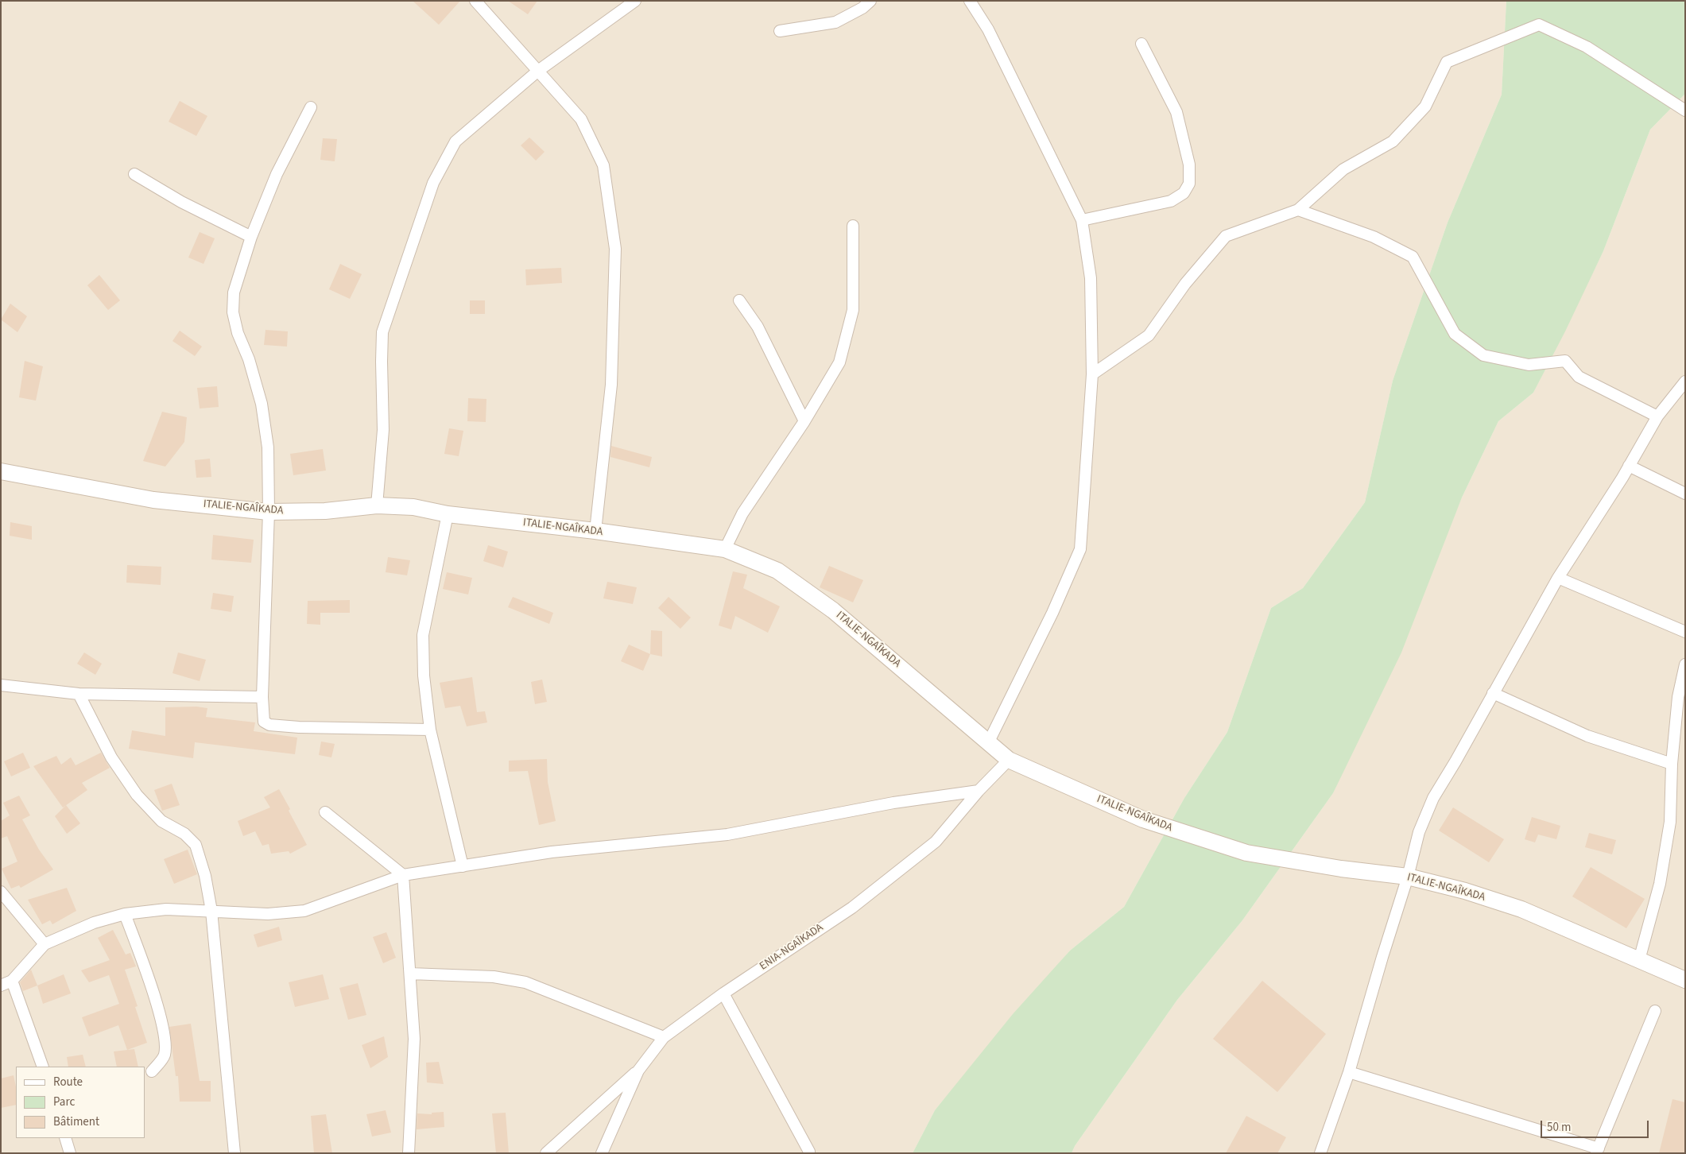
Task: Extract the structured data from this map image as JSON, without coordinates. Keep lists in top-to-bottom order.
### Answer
{
  "streets": {
    "street": ["ITALIE-NGAÎKADA", "ENIA-NGAÎKADA"]
  },
  "crossings": [
    ["ITALIE-NGAÎKADA", "ENIA-NGAÎKADA"]
  ],
  "legend": ["Route", "Parc", "Bâtiment"],
  "scale_bar": "50 m"
}
